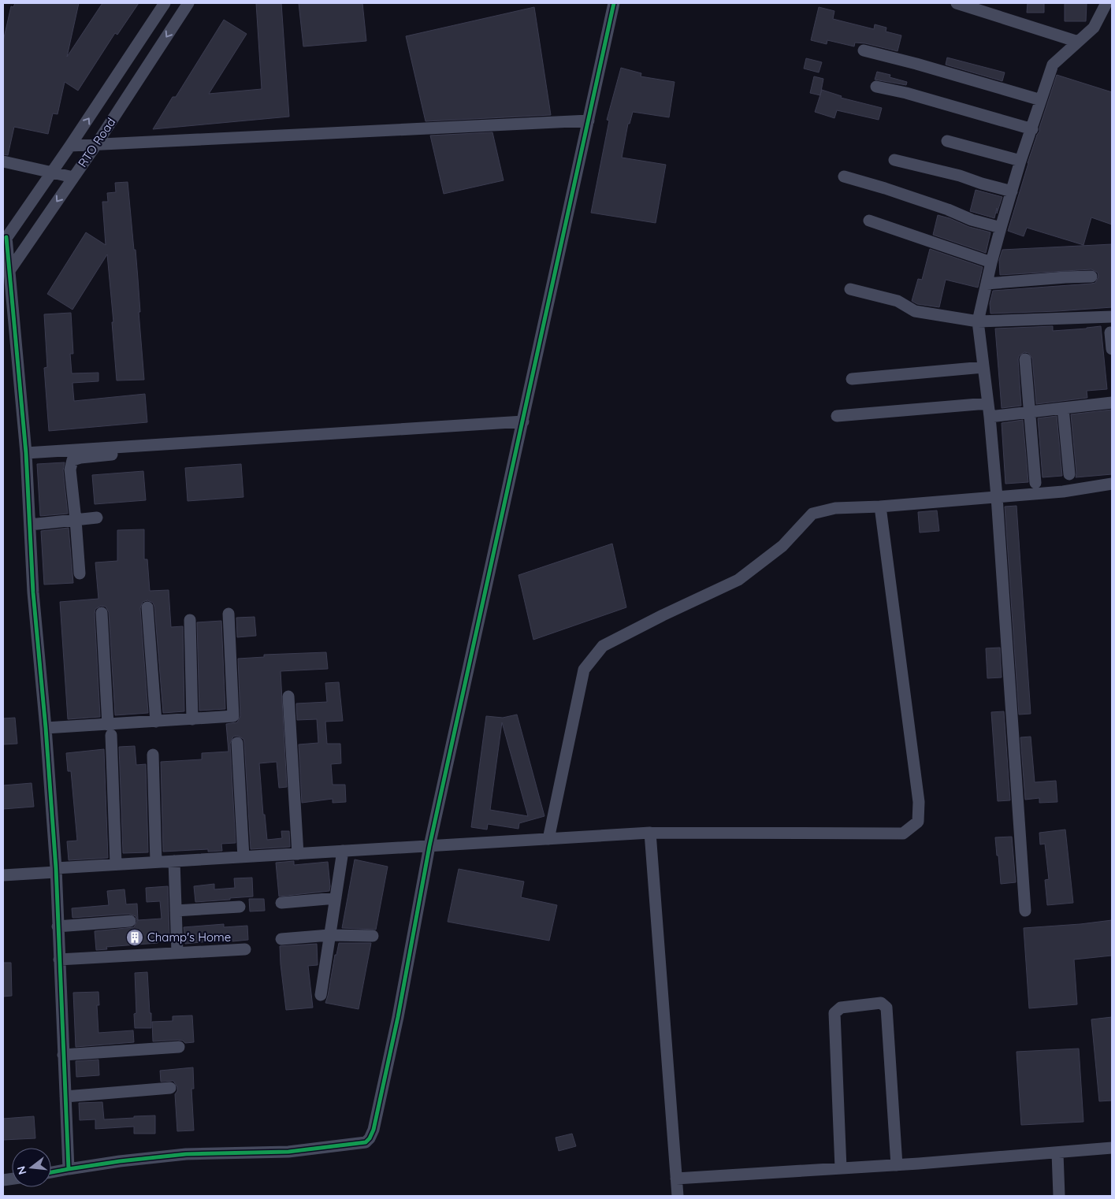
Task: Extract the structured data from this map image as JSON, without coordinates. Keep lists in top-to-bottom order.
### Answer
{
  "streets": {
    "street": ["RTO Road"]
  },
  "places": {
    "building": ["Champ's Home"]
  },
  "north": "left"
}
